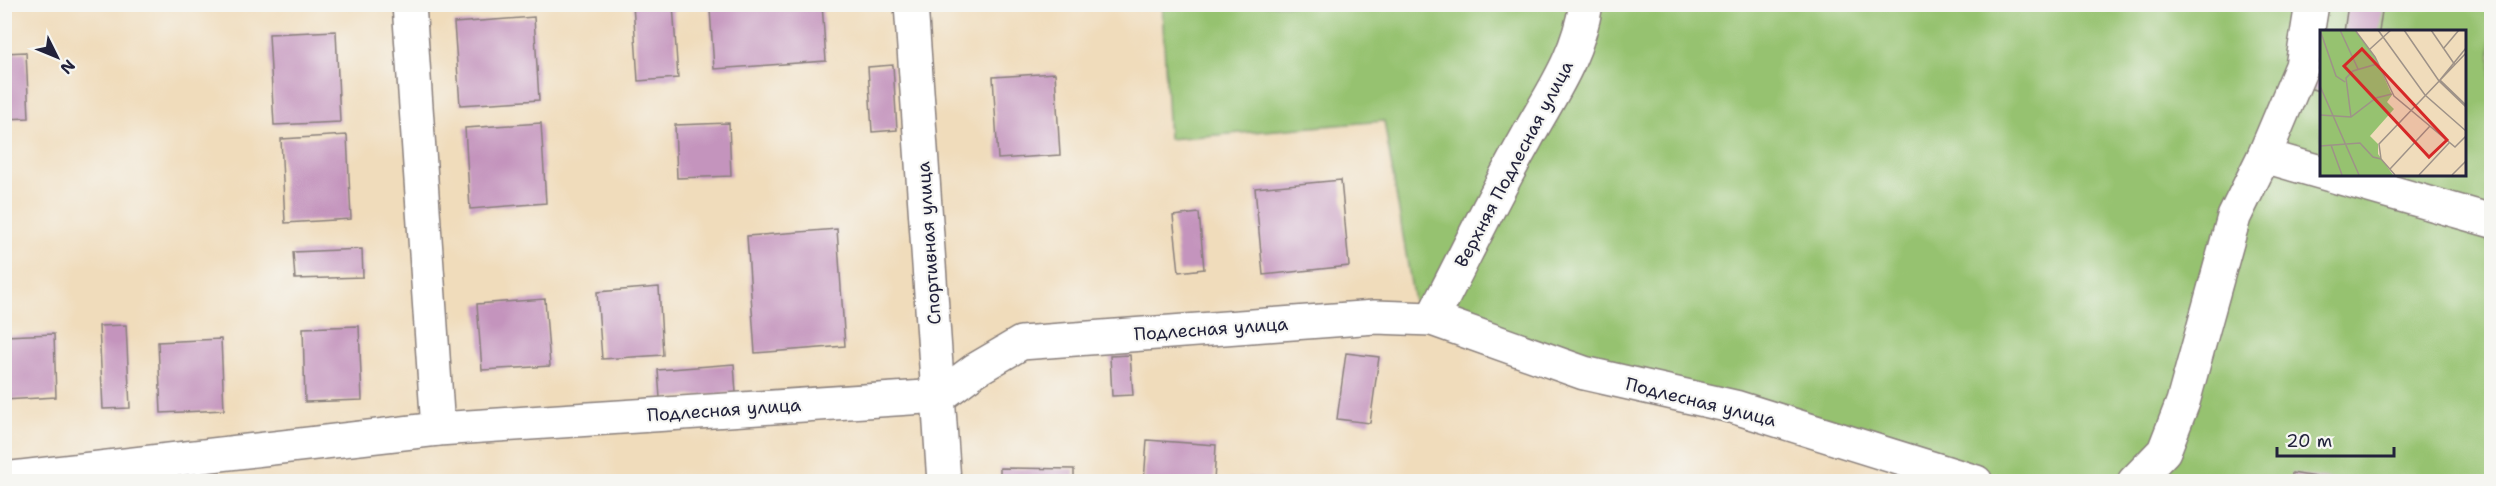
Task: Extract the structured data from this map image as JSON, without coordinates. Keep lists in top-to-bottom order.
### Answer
{
  "streets": {
    "street": ["Верхняя Подлесная улица", "Спортивная улица", "Подлесная улица"]
  },
  "crossings": [
    ["Верхняя Подлесная улица", "Подлесная улица"],
    ["Спортивная улица", "Подлесная улица"]
  ],
  "scale_bar": "20 m",
  "north": "bottom right"
}
